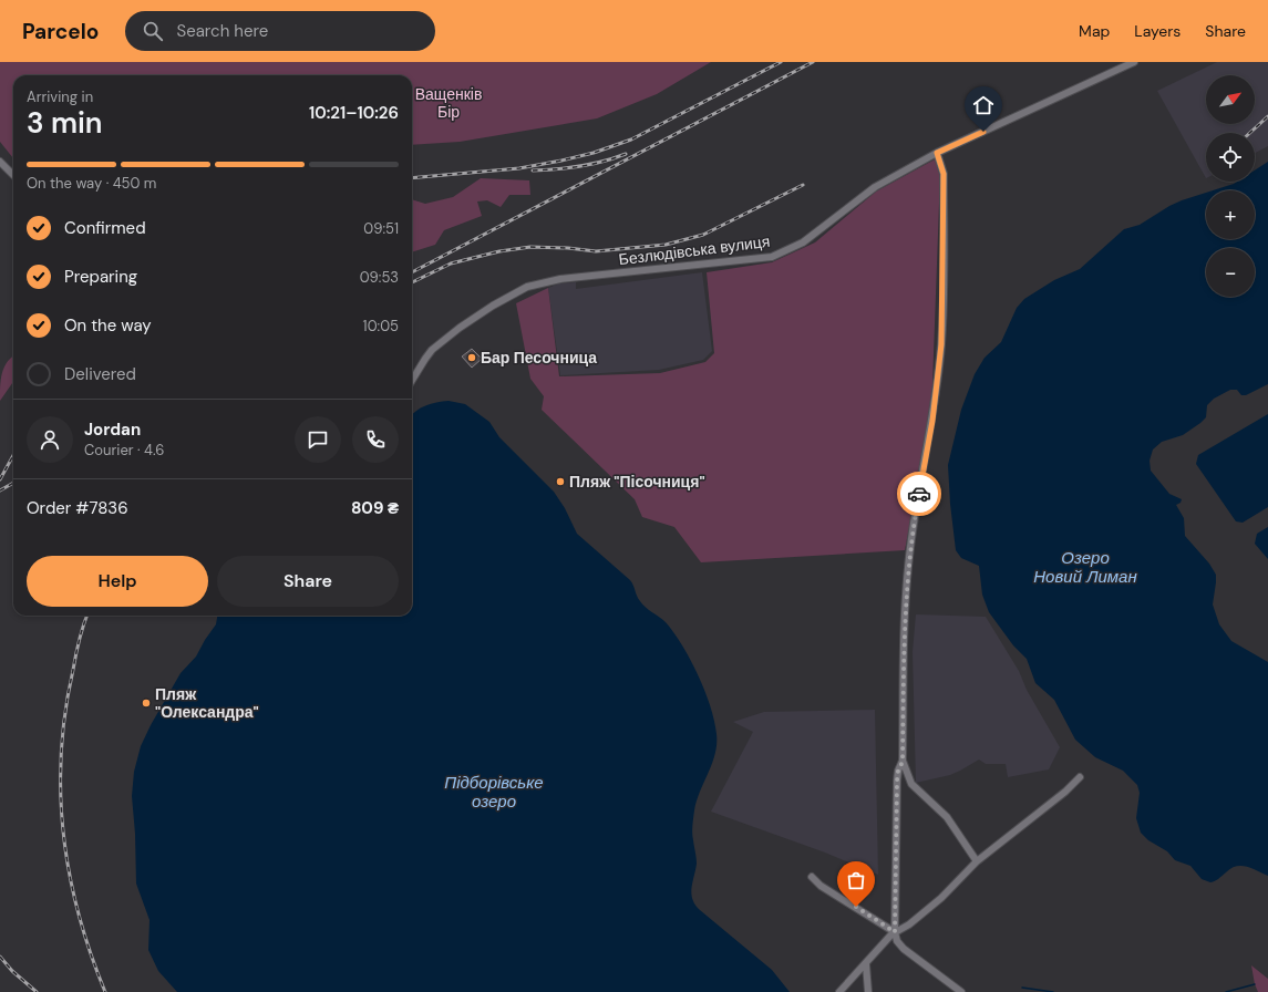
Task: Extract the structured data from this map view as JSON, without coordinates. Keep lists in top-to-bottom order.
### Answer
{
  "streets": {
    "street": ["Безлюдівська вулиця"]
  },
  "water": ["Озеро Новий Лиман", "Підборівське озеро"],
  "parks": ["Ващенків Бір"],
  "places": ["Бар Песочница", "Пляж \"Пісочниця\"", "Пляж \"Олександра\""],
  "north": "top right",
  "page": {
    "header": "Parcelo",
    "search": "Search here",
    "nav": ["Map", "Layers", "Share"],
    "map_buttons": ["+", "−"],
    "heading": ["3 min", "Arriving in", "10:21–10:26"],
    "panel": [
      "Jordan",
      "Courier · 4.6",
      "Order #7836",
      "809 ₴"
    ],
    "bar": "On the way · 450 m",
    "list": [
      ["Confirmed", "09:51"],
      ["Preparing", "09:53"],
      ["On the way", "10:05"],
      "Delivered"
    ],
    "buttons": ["Help", "Share"]
  }
}
